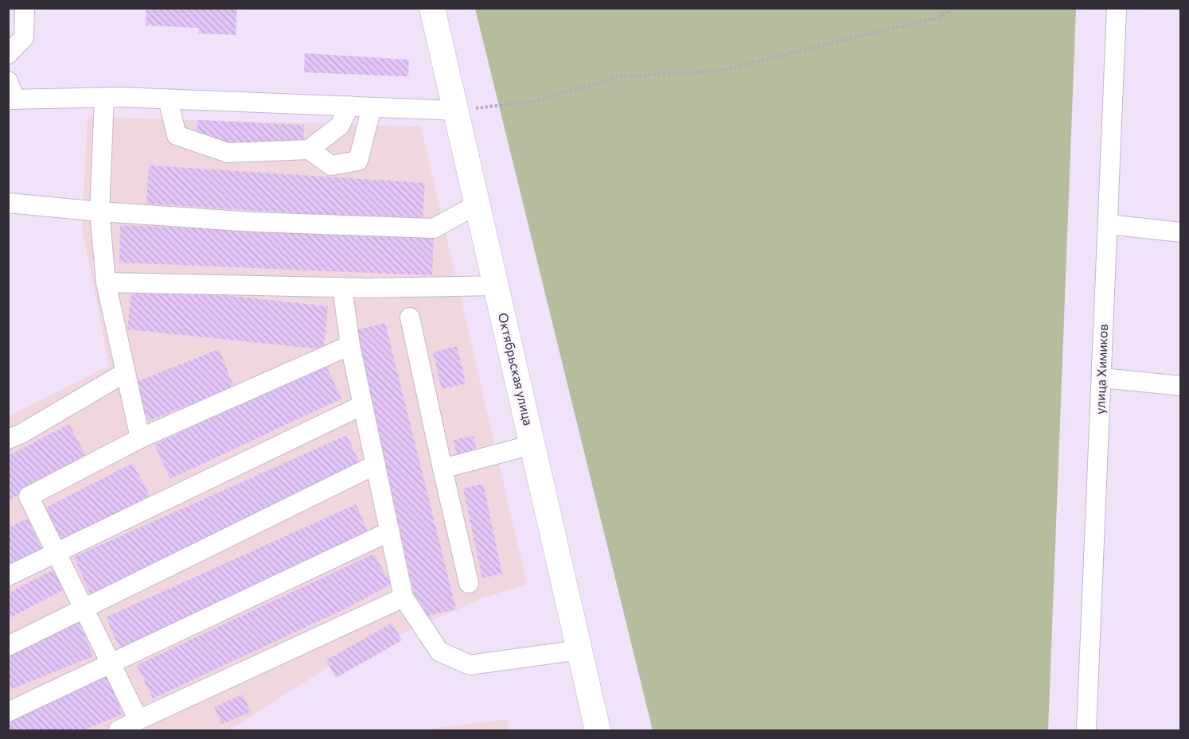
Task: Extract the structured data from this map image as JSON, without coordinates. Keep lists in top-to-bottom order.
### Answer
{
  "streets": {
    "main road": ["Октябрьская улица"],
    "street": ["улица Химиков"]
  }
}
